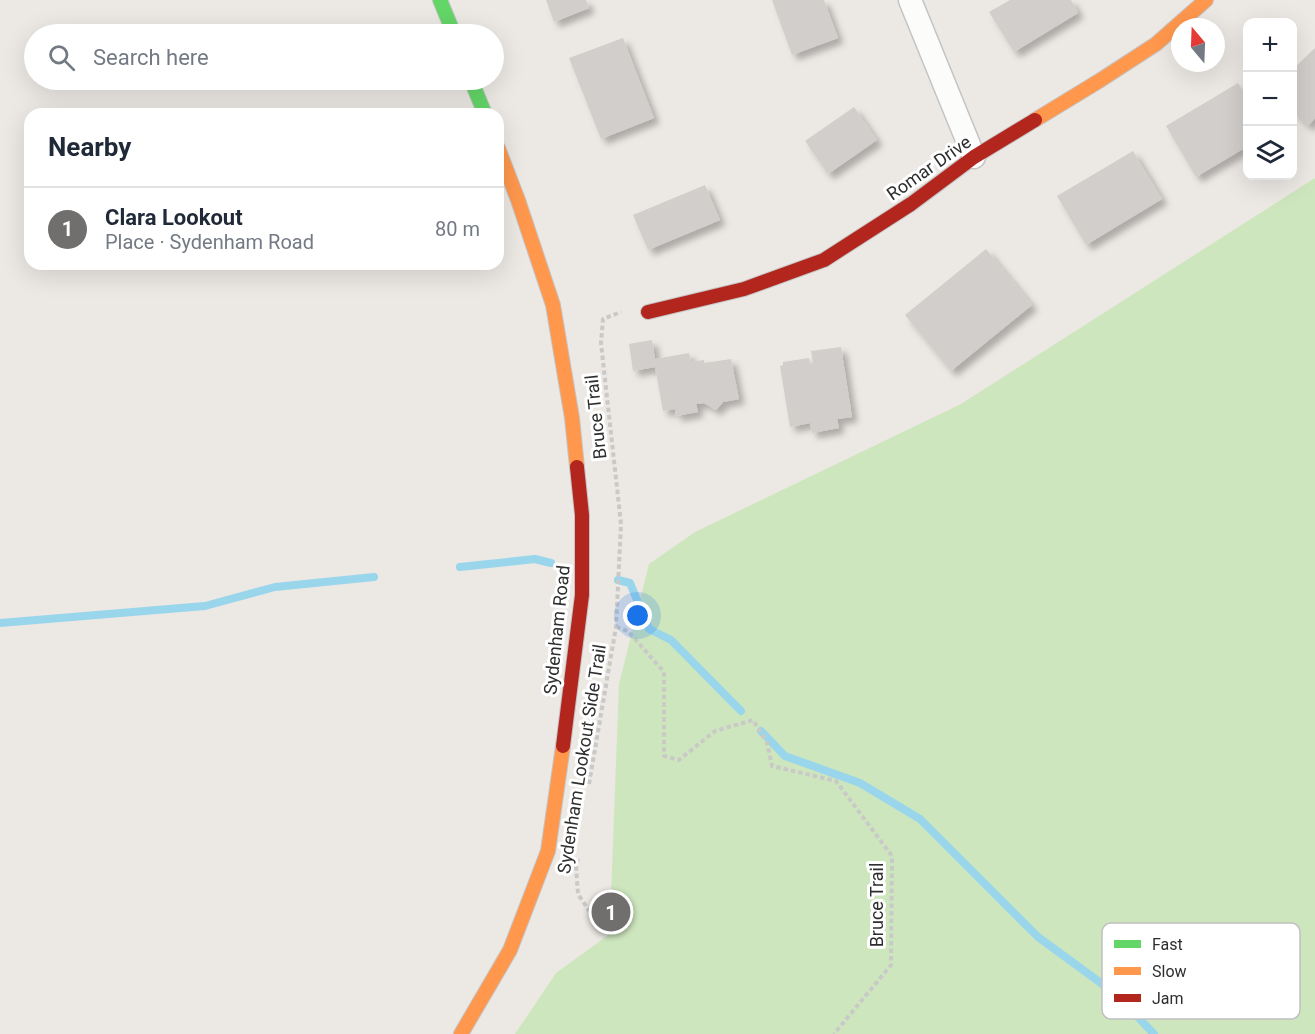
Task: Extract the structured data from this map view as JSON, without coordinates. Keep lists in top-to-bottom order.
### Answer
{
  "streets": {
    "main road": ["Romar Drive", "Sydenham Road"],
    "path": ["Bruce Trail", "Sydenham Lookout Side Trail"]
  },
  "crossings": [
    ["Romar Drive", "Bruce Trail"],
    ["Bruce Trail", "Sydenham Lookout Side Trail"]
  ],
  "legend": ["Fast", "Slow", "Jam"],
  "north": "top",
  "page": {
    "map_buttons": ["+", "−"],
    "search": "Search here",
    "heading": "Nearby",
    "list": [
      {
        "mark": "1",
        "name": "Clara Lookout",
        "note": "Place · Sydenham Road",
        "value": "80 m"
      }
    ],
    "pins": "1"
  }
}
